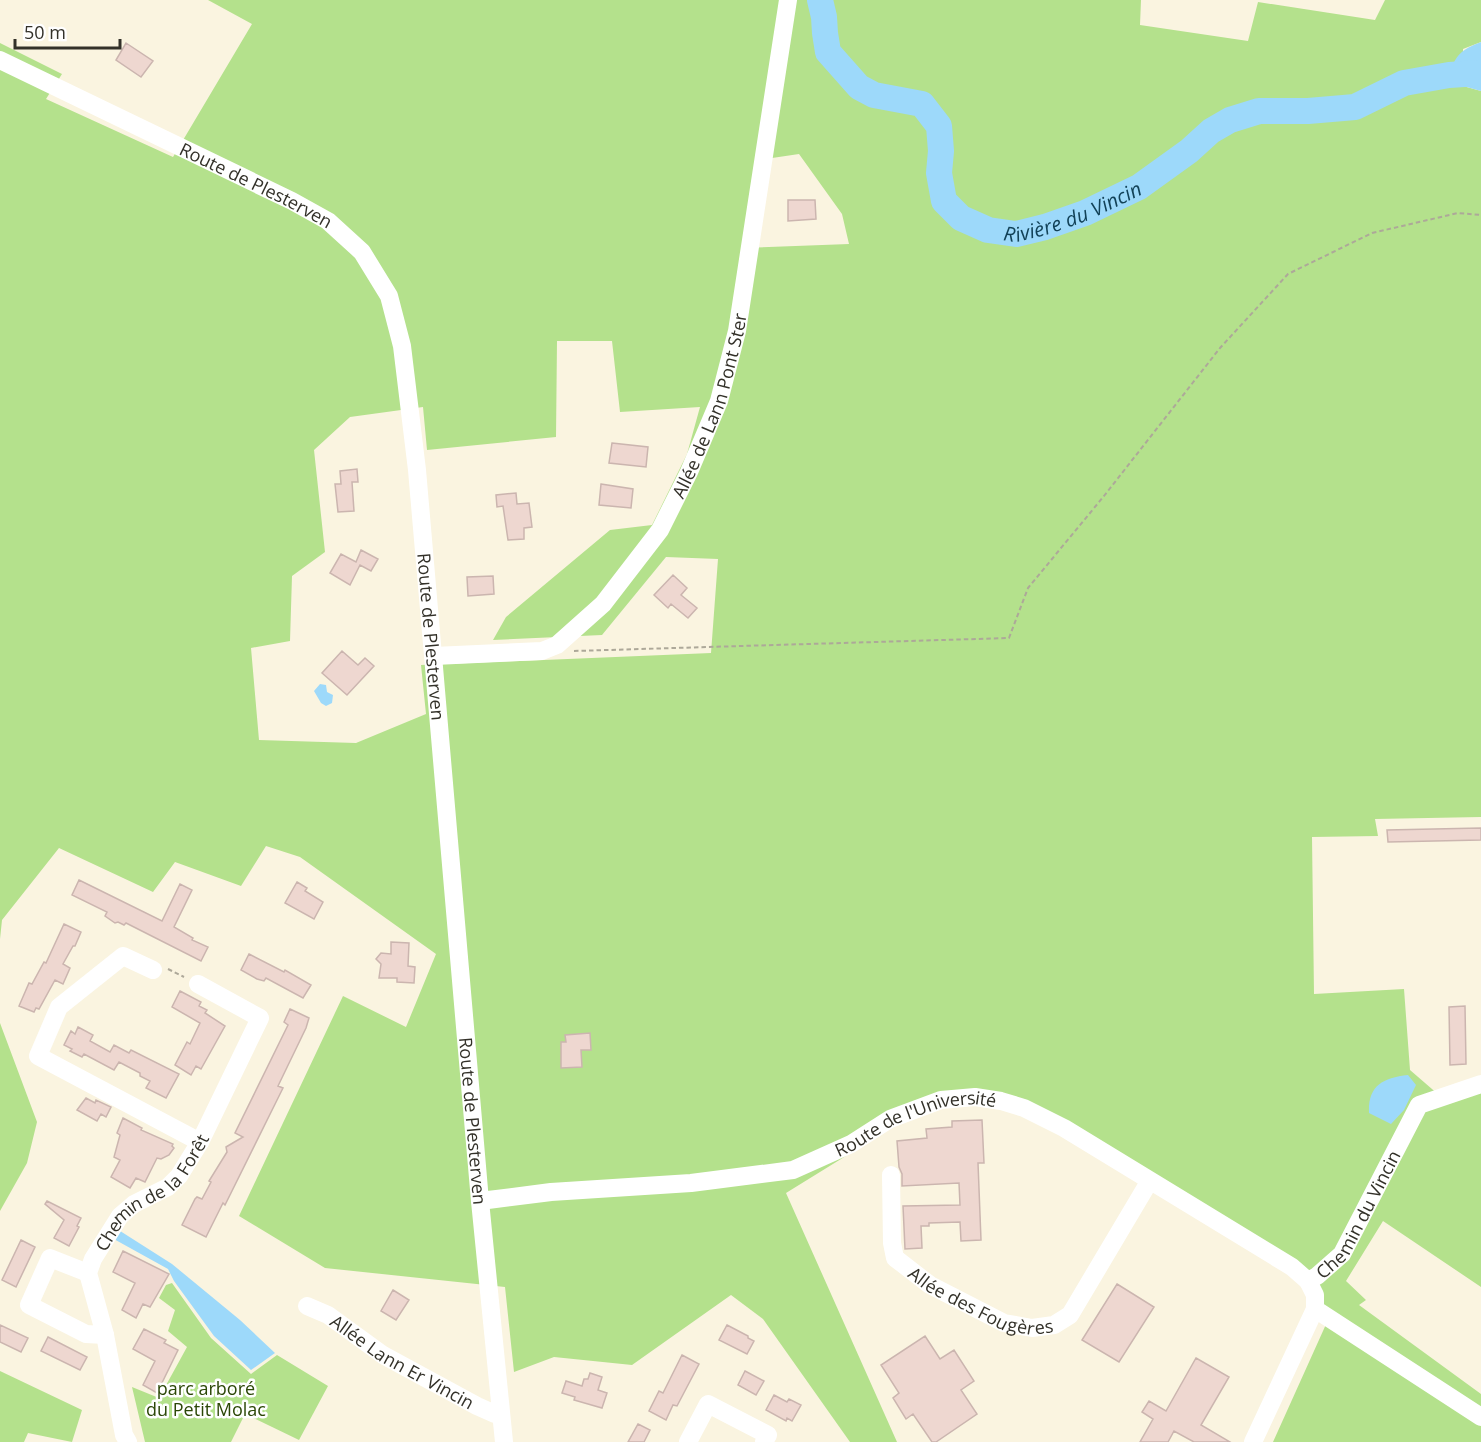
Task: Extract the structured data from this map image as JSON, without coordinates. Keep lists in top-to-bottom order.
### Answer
{
  "streets": {
    "street": [
      "Route de Plesterven",
      "Allée de Lann Pont Ster",
      "Route de l'Université",
      "Chemin de la Forêt",
      "Chemin du Vincin",
      "Allée des Fougères",
      "Allée Lann Er Vincin"
    ]
  },
  "crossings": [
    ["Route de Plesterven", "Allée de Lann Pont Ster"],
    ["Route de Plesterven", "Route de l'Université"],
    ["Route de Plesterven", "Allée Lann Er Vincin"],
    ["Route de l'Université", "Chemin du Vincin"],
    ["Route de l'Université", "Allée des Fougères"]
  ],
  "water": ["Rivière du Vincin"],
  "parks": ["parc arboré du Petit Molac"],
  "scale_bar": "50 m"
}
